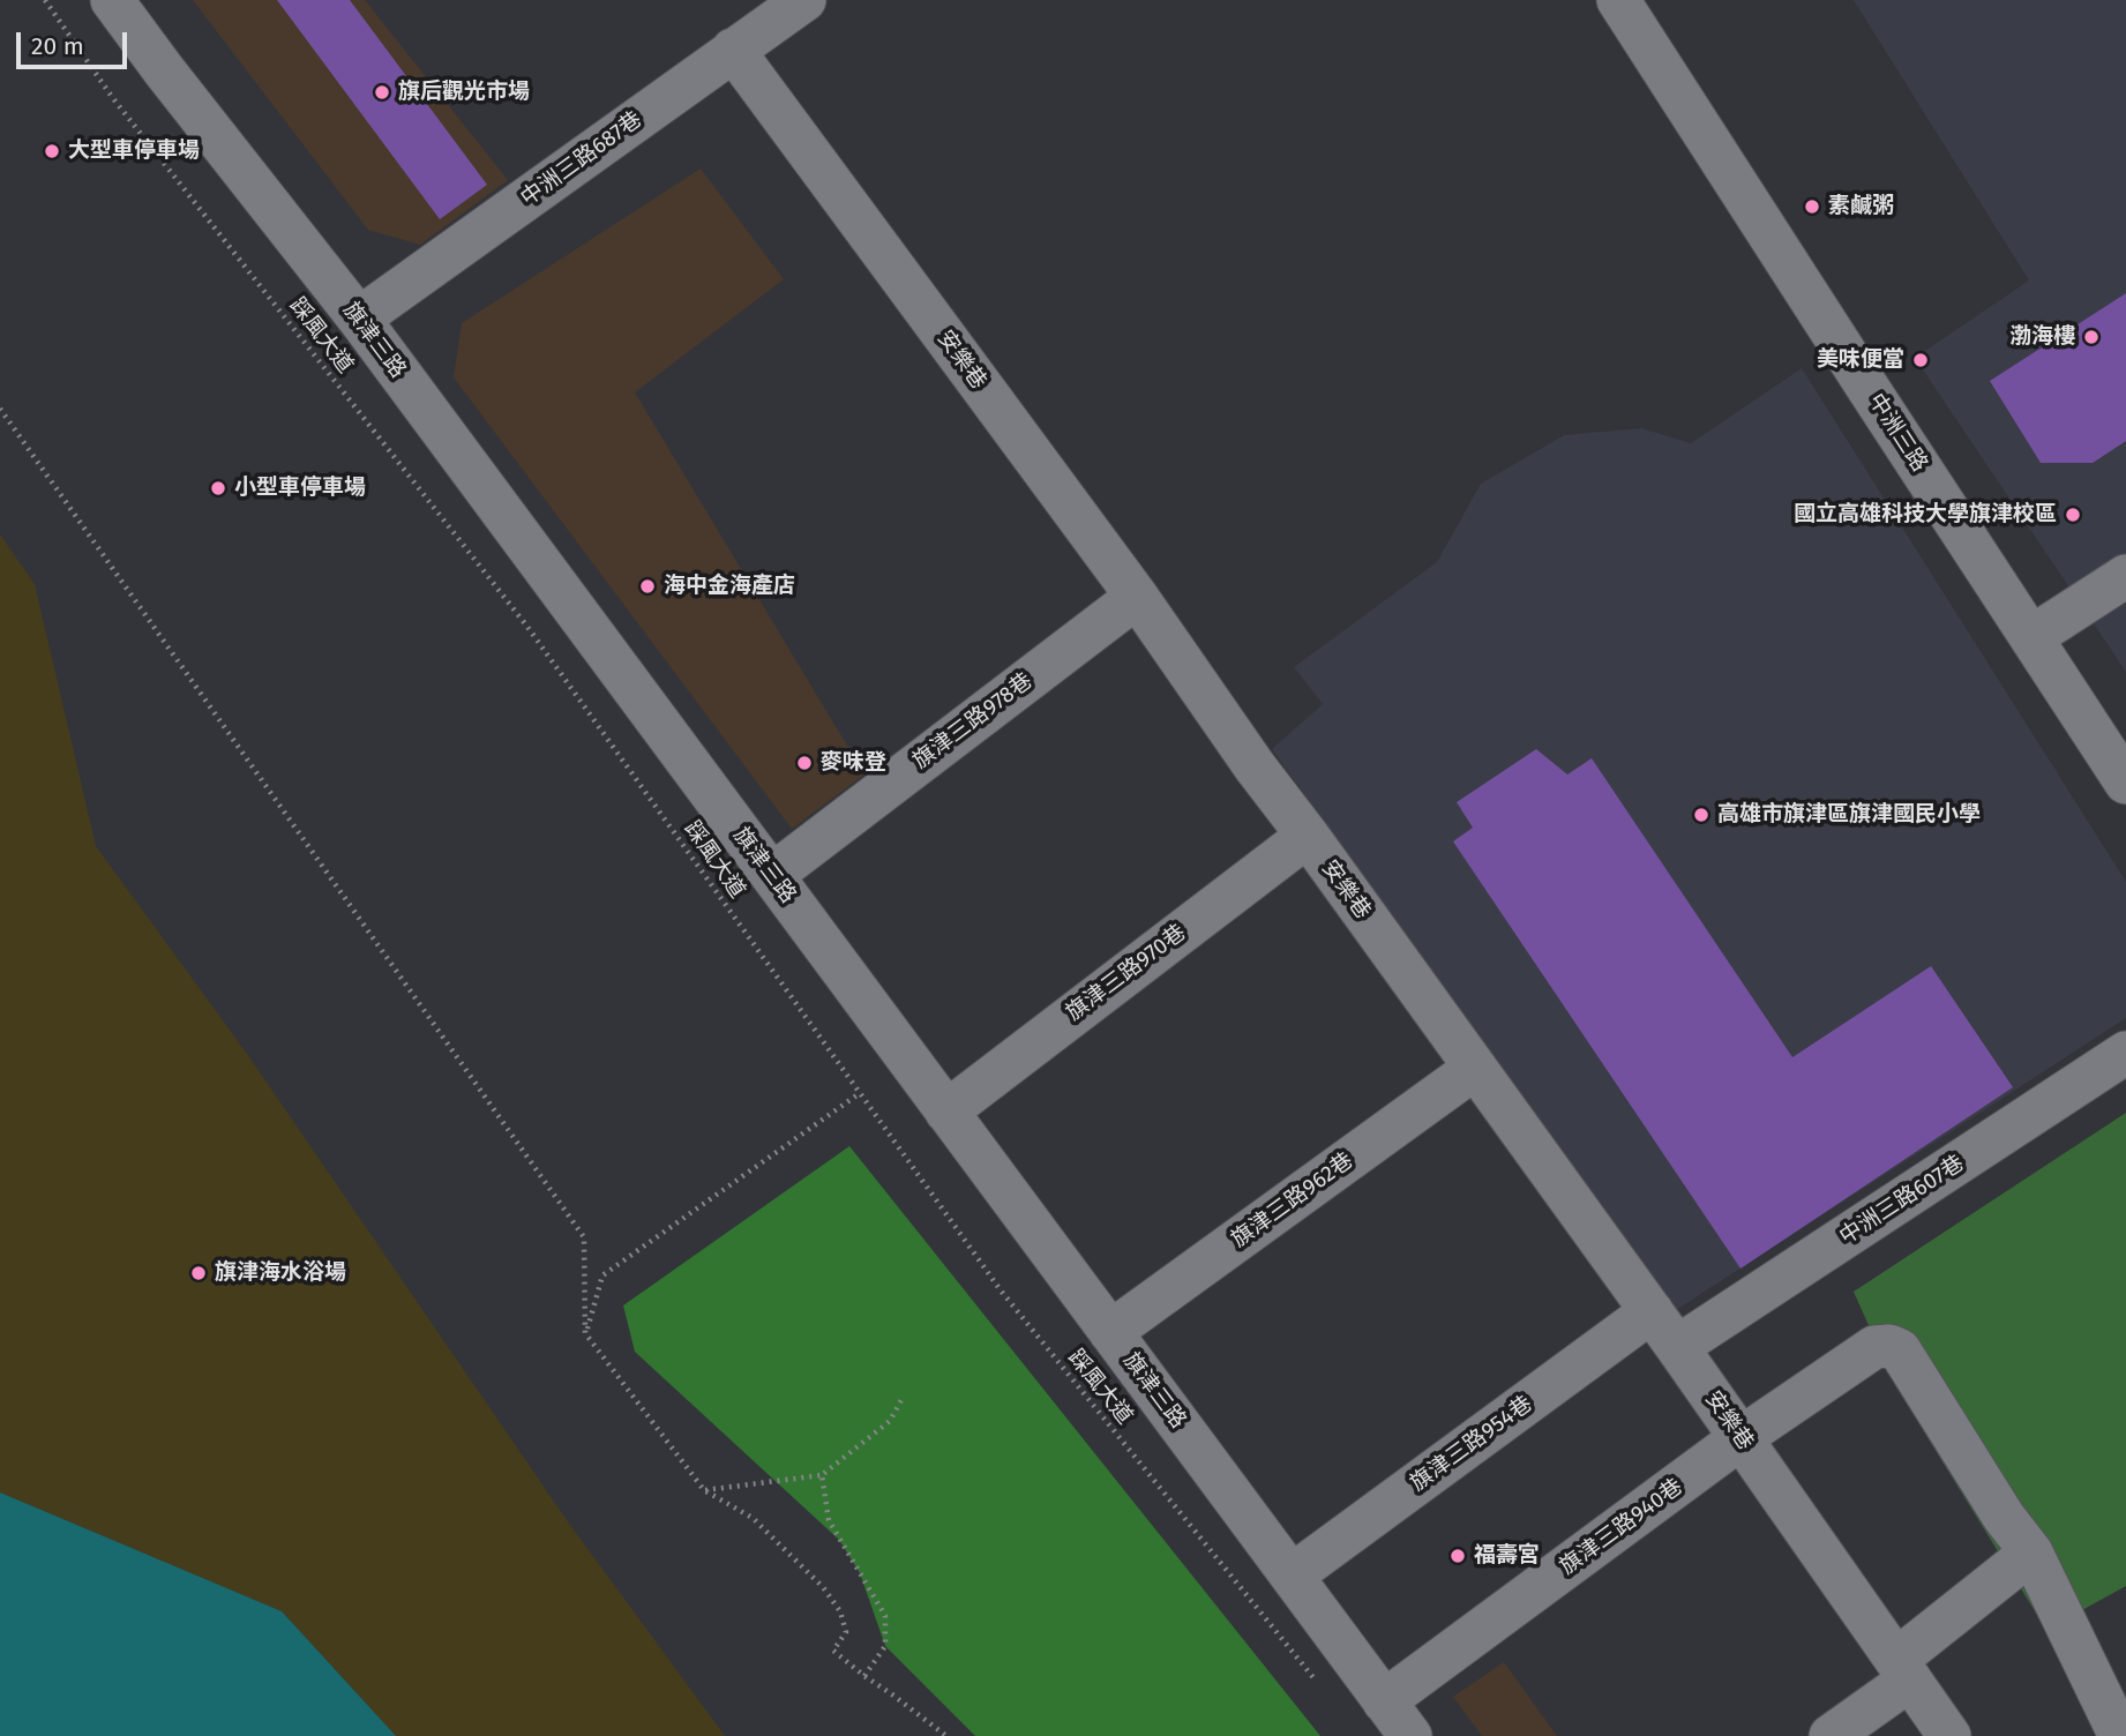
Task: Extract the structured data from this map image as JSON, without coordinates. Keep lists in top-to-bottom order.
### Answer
{
  "streets": {
    "street": [
      "中洲三路687巷",
      "旗津三路",
      "安樂巷",
      "中洲三路",
      "旗津三路978巷",
      "旗津三路970巷",
      "旗津三路962巷",
      "中洲三路607巷",
      "旗津三路954巷",
      "旗津三路940巷"
    ],
    "path": ["踩風大道"]
  },
  "crossings": [
    ["中洲三路687巷", "旗津三路"],
    ["中洲三路687巷", "安樂巷"],
    ["旗津三路", "旗津三路978巷"],
    ["旗津三路", "旗津三路970巷"],
    ["旗津三路", "旗津三路962巷"],
    ["旗津三路", "旗津三路954巷"],
    ["旗津三路", "旗津三路940巷"],
    ["安樂巷", "旗津三路978巷"],
    ["安樂巷", "旗津三路970巷"],
    ["安樂巷", "旗津三路962巷"],
    ["安樂巷", "中洲三路607巷"],
    ["安樂巷", "旗津三路954巷"],
    ["安樂巷", "旗津三路940巷"]
  ],
  "places": [
    "旗后觀光市場",
    "大型車停車場",
    "素鹹粥",
    "渤海樓",
    "美味便當",
    "小型車停車場",
    "國立高雄科技大學旗津校區",
    "海中金海產店",
    "麥味登",
    "高雄市旗津區旗津國民小學",
    "旗津海水浴場",
    "福壽宮"
  ],
  "scale_bar": "20 m"
}
